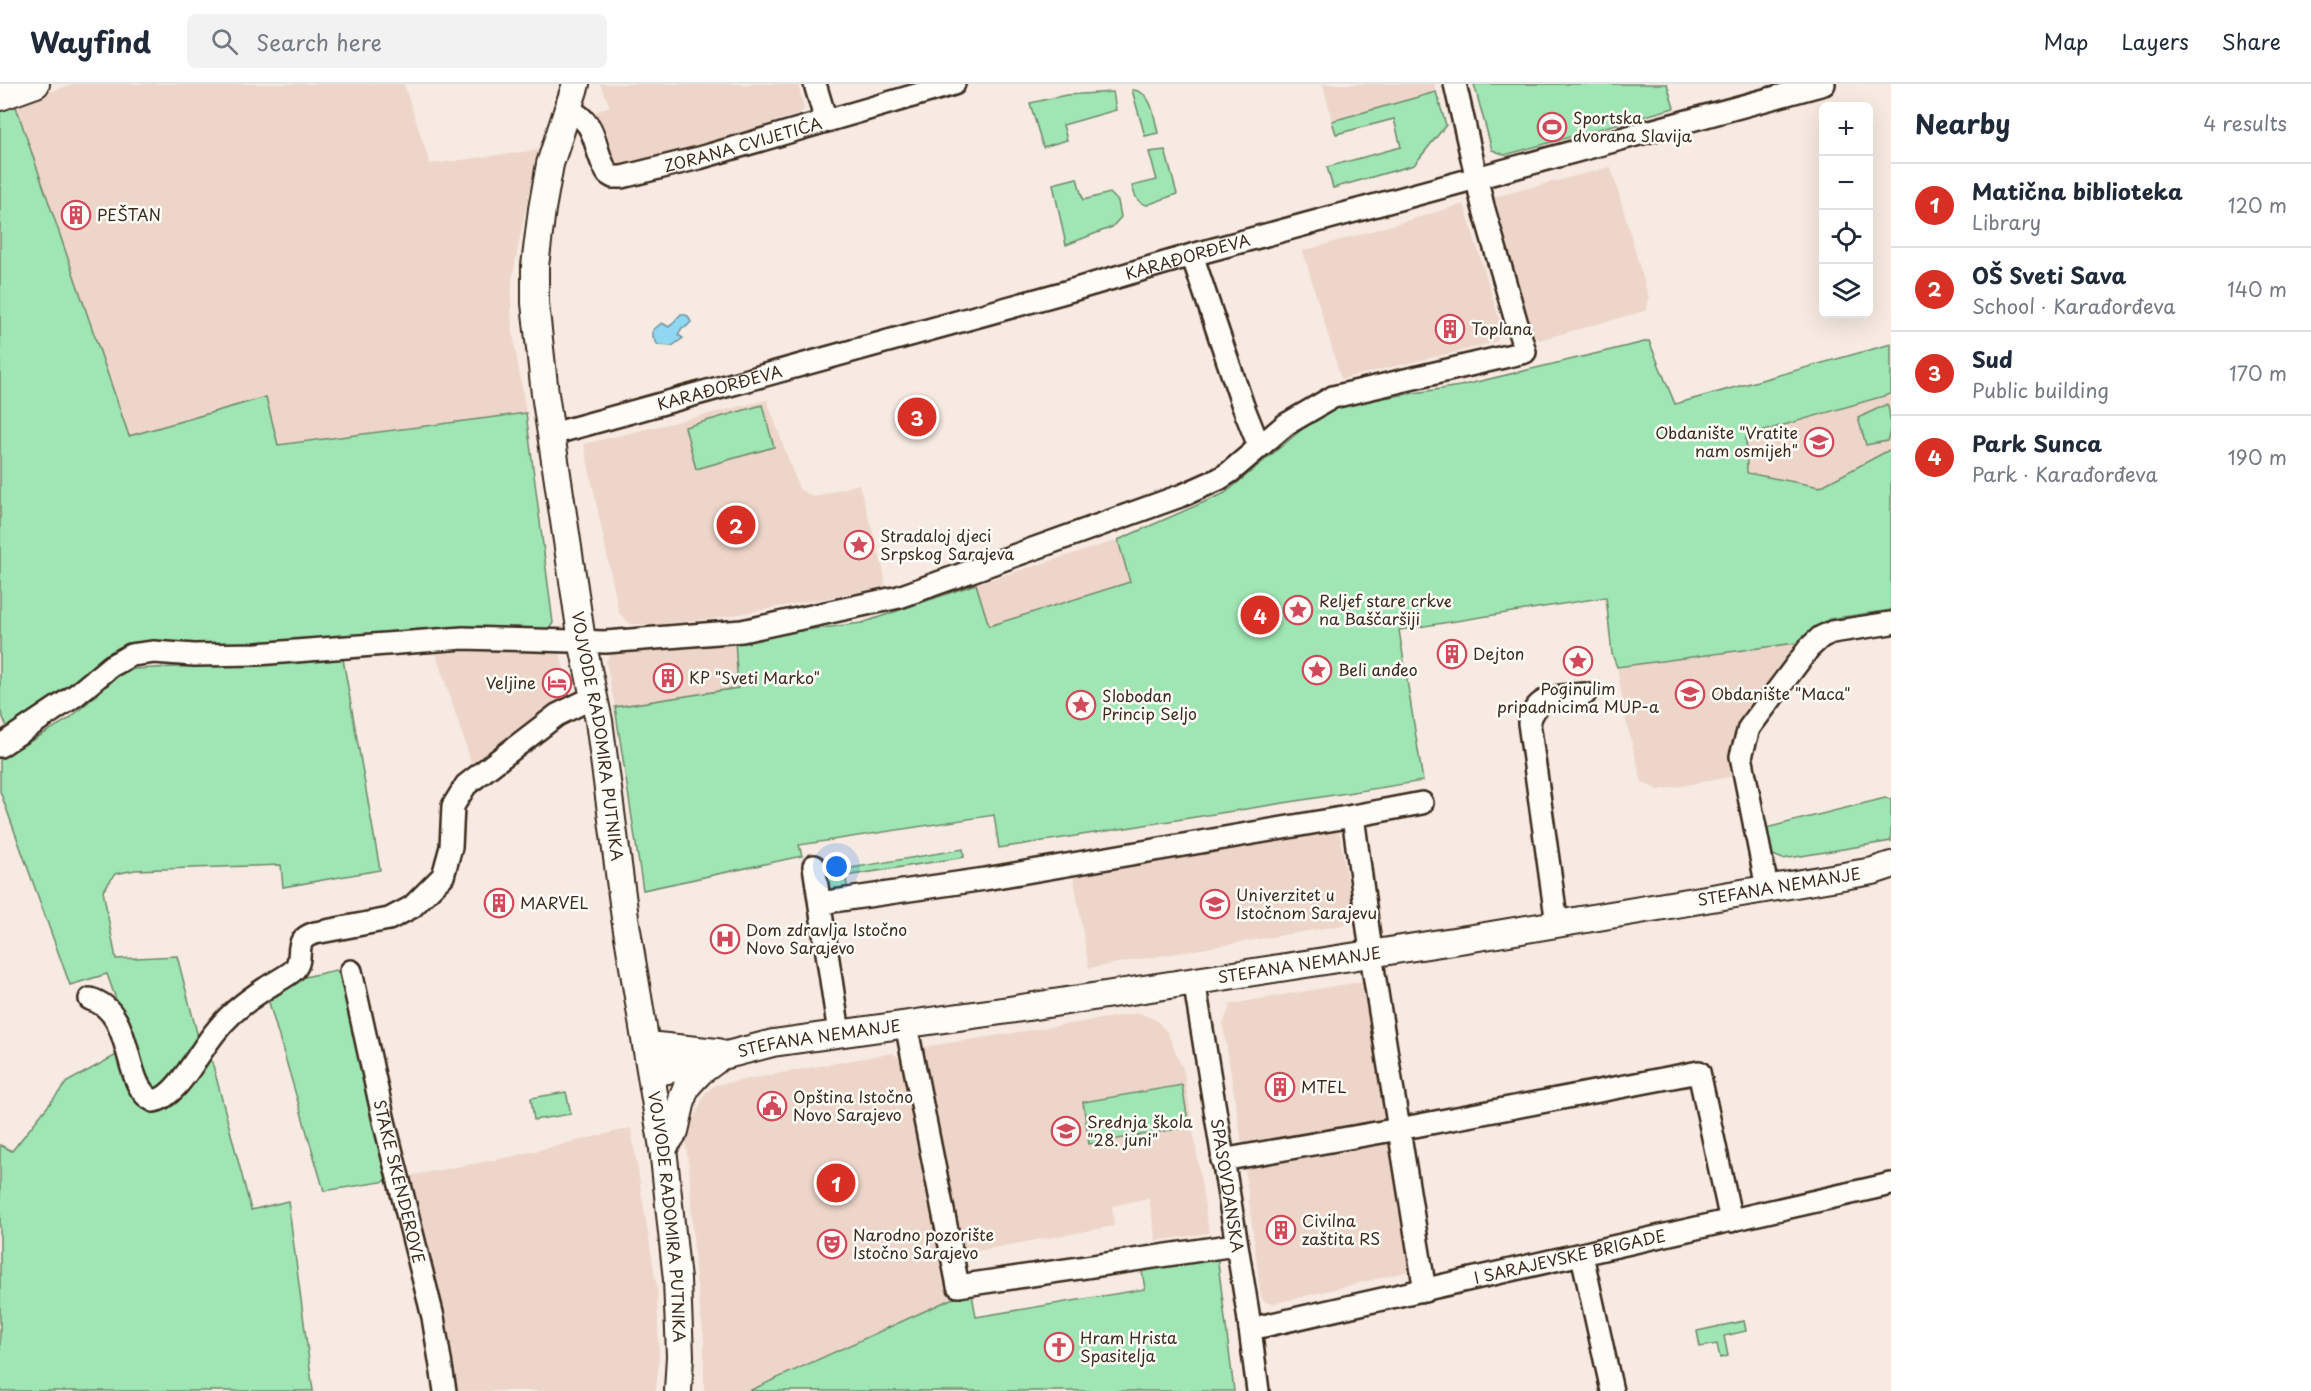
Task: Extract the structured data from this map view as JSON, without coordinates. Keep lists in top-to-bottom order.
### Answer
{
  "streets": {
    "main road": ["VOJVODE RADOMIRA PUTNIKA", "STEFANA NEMANJE"],
    "street": [
      "ZORANA CVIJETIĆA",
      "KARAĐORĐEVA",
      "STAKE SKENDEROVE",
      "SPASOVDANSKA",
      "I SARAJEVSKE BRIGADE"
    ]
  },
  "crossings": [
    ["ZORANA CVIJETIĆA", "VOJVODE RADOMIRA PUTNIKA"],
    ["KARAĐORĐEVA", "VOJVODE RADOMIRA PUTNIKA"],
    ["VOJVODE RADOMIRA PUTNIKA", "STEFANA NEMANJE"],
    ["STEFANA NEMANJE", "SPASOVDANSKA"],
    ["SPASOVDANSKA", "I SARAJEVSKE BRIGADE"]
  ],
  "places": {
    "sports": ["Sportska dvorana Slavija"],
    "building": [
      "PEŠTAN",
      "Toplana",
      "Dejton",
      "KP \"Sveti Marko\"",
      "MARVEL",
      "MTEL",
      "Civilna zaštita RS"
    ],
    "school or university": [
      "Obdanište \"Vratite nam osmijeh\"",
      "Obdanište \"Maca\"",
      "Univerzitet u Istočnom Sarajevu",
      "Srednja škola \"28. juni\""
    ],
    "place": [
      "Stradaloj djeci Srpskog Sarajeva",
      "Reljef stare crkve na Baščaršiji",
      "Poginulim pripadnicima MUP-a",
      "Beli anđeo",
      "Slobodan Princip Seljo"
    ],
    "hotel": ["Veljine"],
    "hospital": ["Dom zdravlja Istočno Novo Sarajevo"],
    "public building": ["Opština Istočno Novo Sarajevo"],
    "theatre": ["Narodno pozorište Istočno Sarajevo"],
    "church": ["Hram Hrista Spasitelja"]
  },
  "page": {
    "header": "Wayfind",
    "search": "Search here",
    "nav": ["Map", "Layers", "Share"],
    "heading": ["Nearby", "4 results"],
    "map_buttons": ["+", "−"],
    "list": [
      {
        "mark": "1",
        "name": "Matična biblioteka",
        "note": "Library",
        "value": "120 m"
      },
      {
        "mark": "2",
        "name": "OŠ Sveti Sava",
        "note": "School · Karađorđeva",
        "value": "140 m"
      },
      {
        "mark": "3",
        "name": "Sud",
        "note": "Public building",
        "value": "170 m"
      },
      {
        "mark": "4",
        "name": "Park Sunca",
        "note": "Park · Karađorđeva",
        "value": "190 m"
      }
    ],
    "pins": [
      "3",
      "2",
      "4",
      "1"
    ]
  }
}
